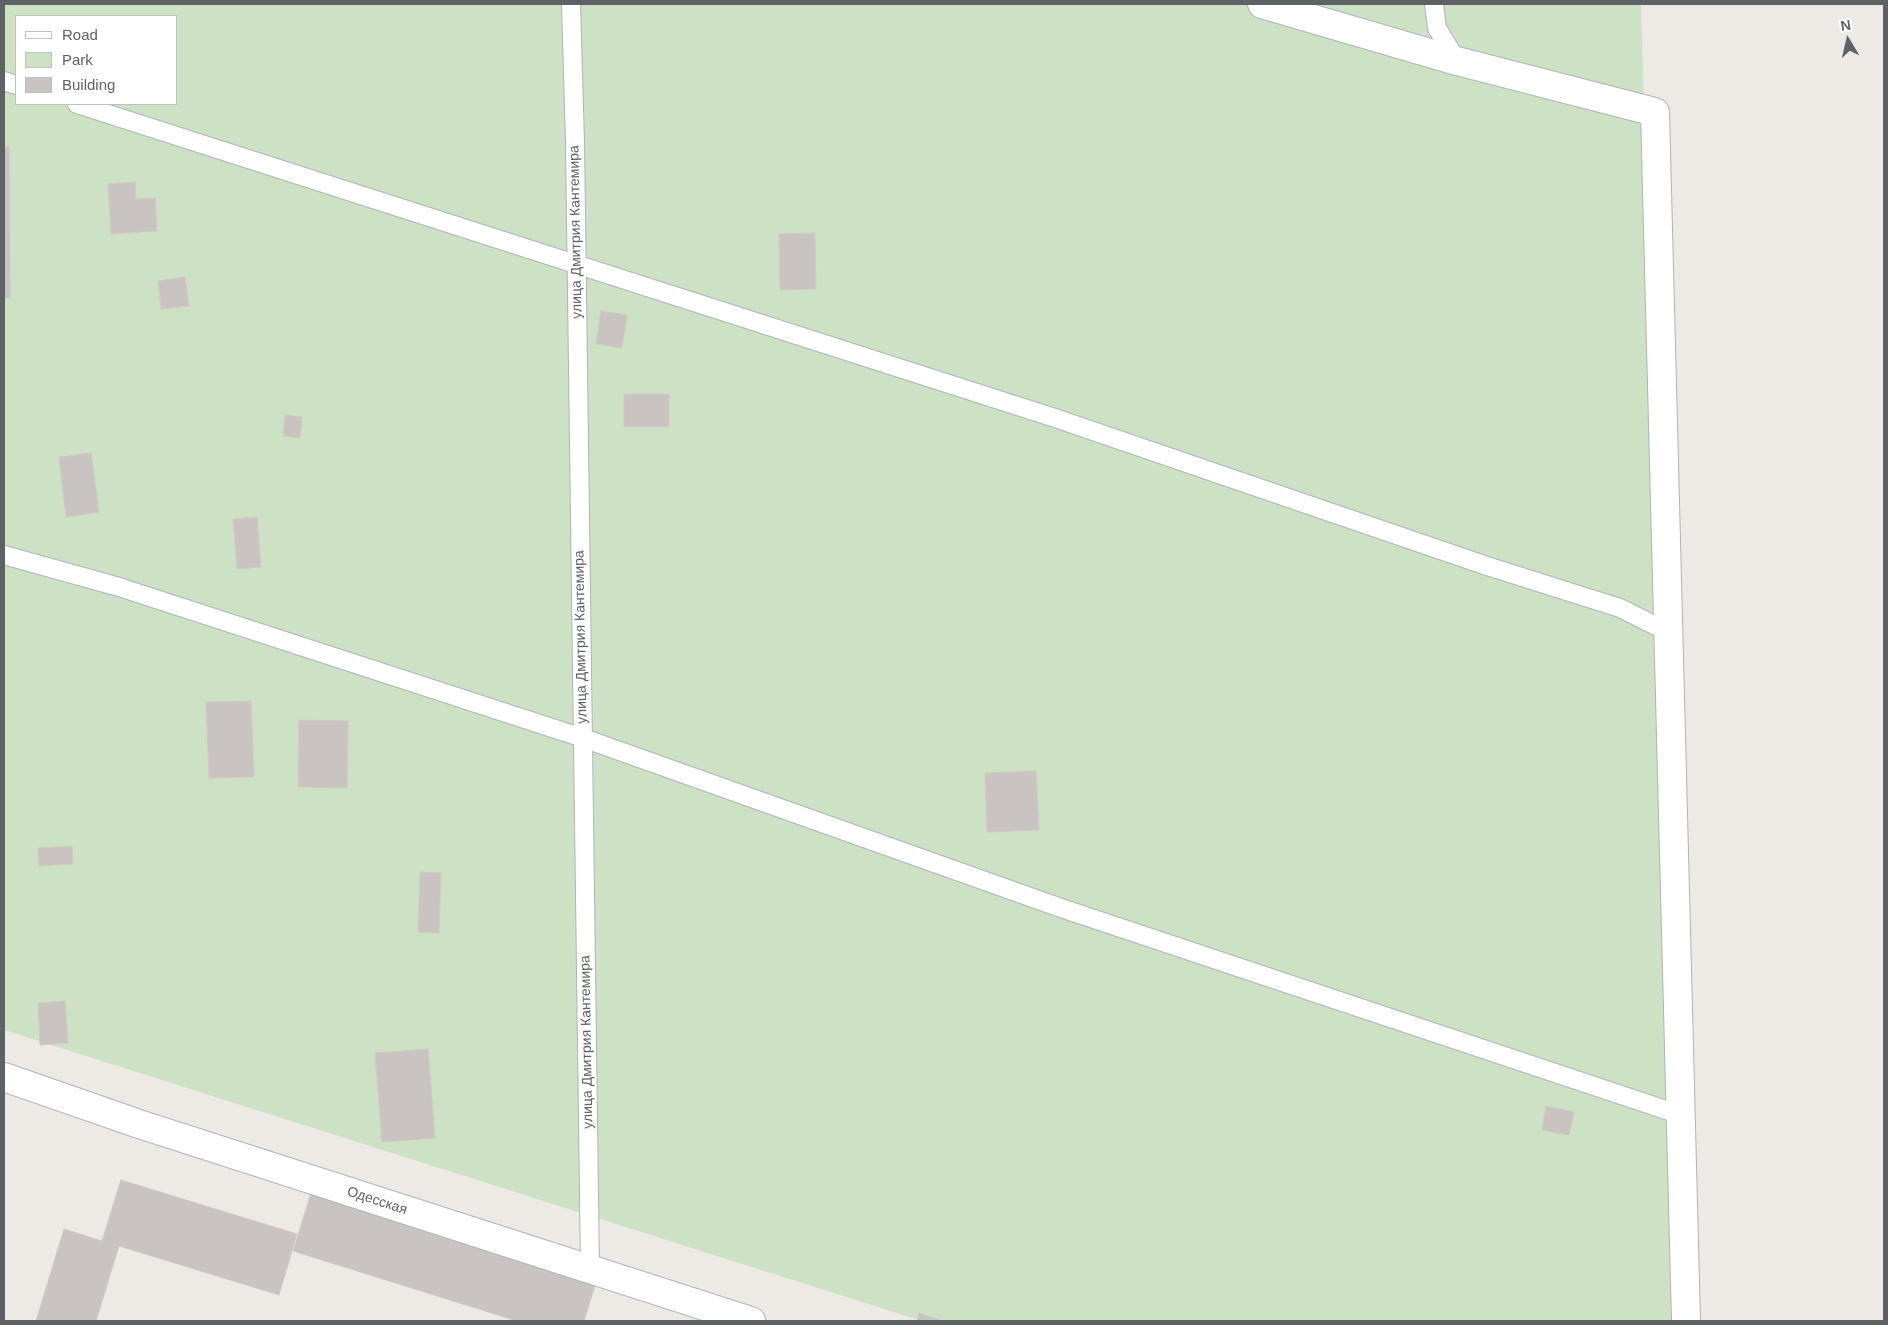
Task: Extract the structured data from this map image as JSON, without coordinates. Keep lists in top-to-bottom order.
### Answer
{
  "streets": {
    "street": ["Одесская"],
    "lane": ["улица Дмитрия Кантемира"]
  },
  "crossings": [
    ["улица Дмитрия Кантемира", "Одесская"]
  ],
  "legend": ["Road", "Park", "Building"],
  "north": "top"
}
